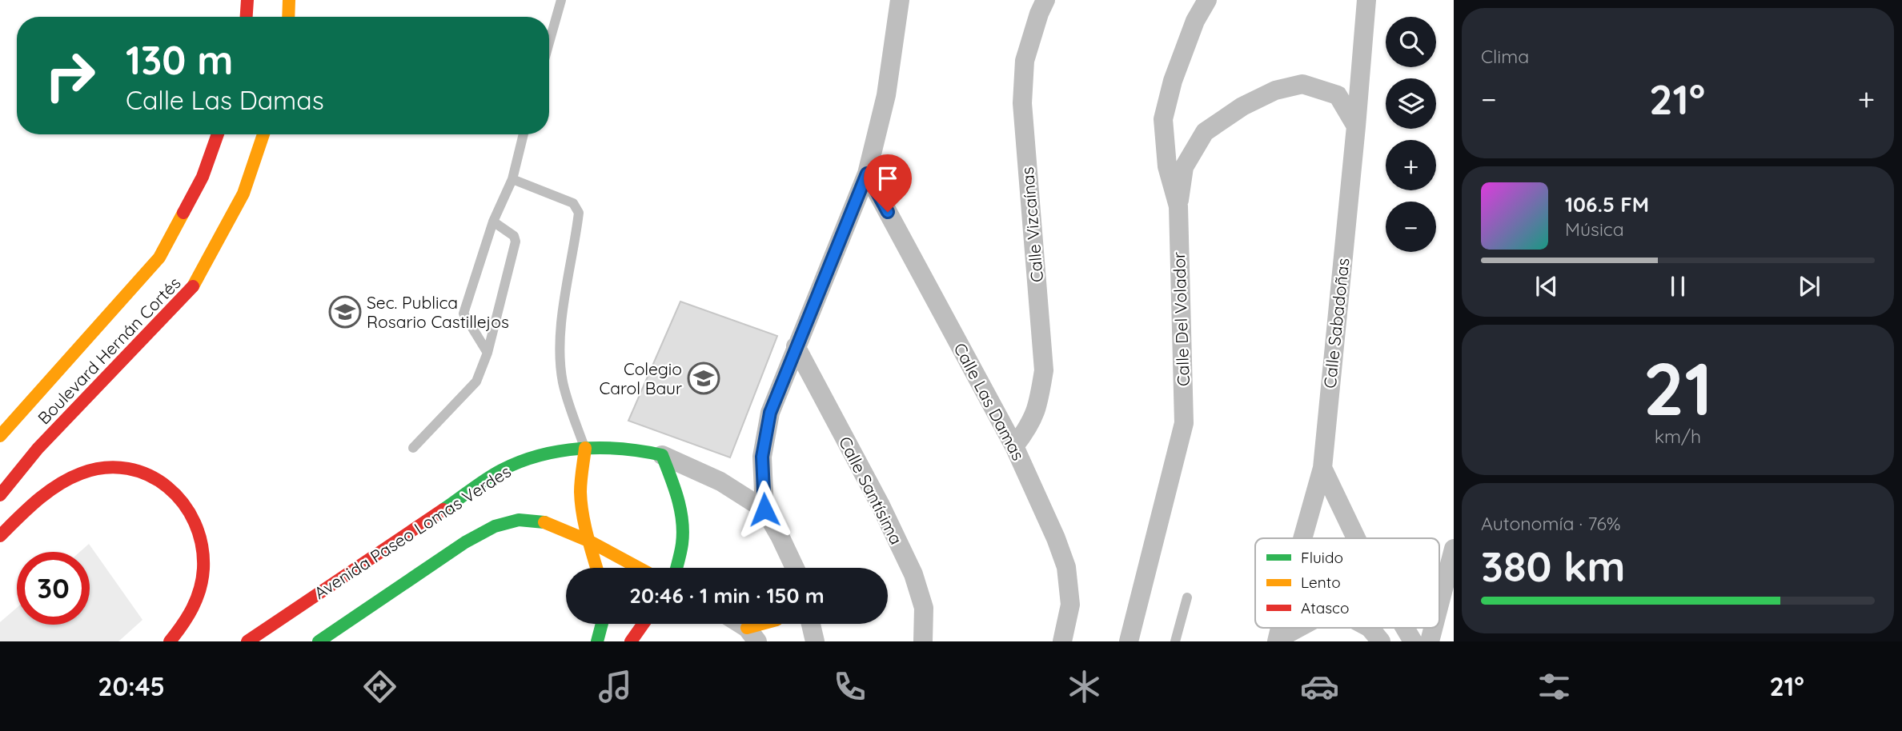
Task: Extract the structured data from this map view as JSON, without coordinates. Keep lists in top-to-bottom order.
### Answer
{
  "streets": {
    "main road": ["Boulevard Hernán Cortés", "Avenida Paseo Lomas Verdes"],
    "street": [
      "Calle Vizcaínas",
      "Calle Del Volador",
      "Calle Sabadoñas",
      "Calle Las Damas",
      "Calle Santísima"
    ]
  },
  "crossings": [
    ["Calle Vizcaínas", "Calle Las Damas"]
  ],
  "places": {
    "school or university": ["Sec. Publica Rosario Castillejos", "Colegio Carol Baur"]
  },
  "legend": ["Fluido", "Lento", "Atasco"],
  "page": {
    "tile": [
      "Clima",
      ["21", "km/h"],
      ["Autonomía · 76%", "380 km"]
    ],
    "map_buttons": ["+", "−"],
    "turn": ["130 m", "Calle Las Damas"],
    "heat": ["−", "21°", "+"],
    "song": ["106.5 FM", "Música"],
    "limit": "30",
    "trip": "20:46 · 1 min · 150 m",
    "tabs": ["20:45", "21°"]
  }
}
